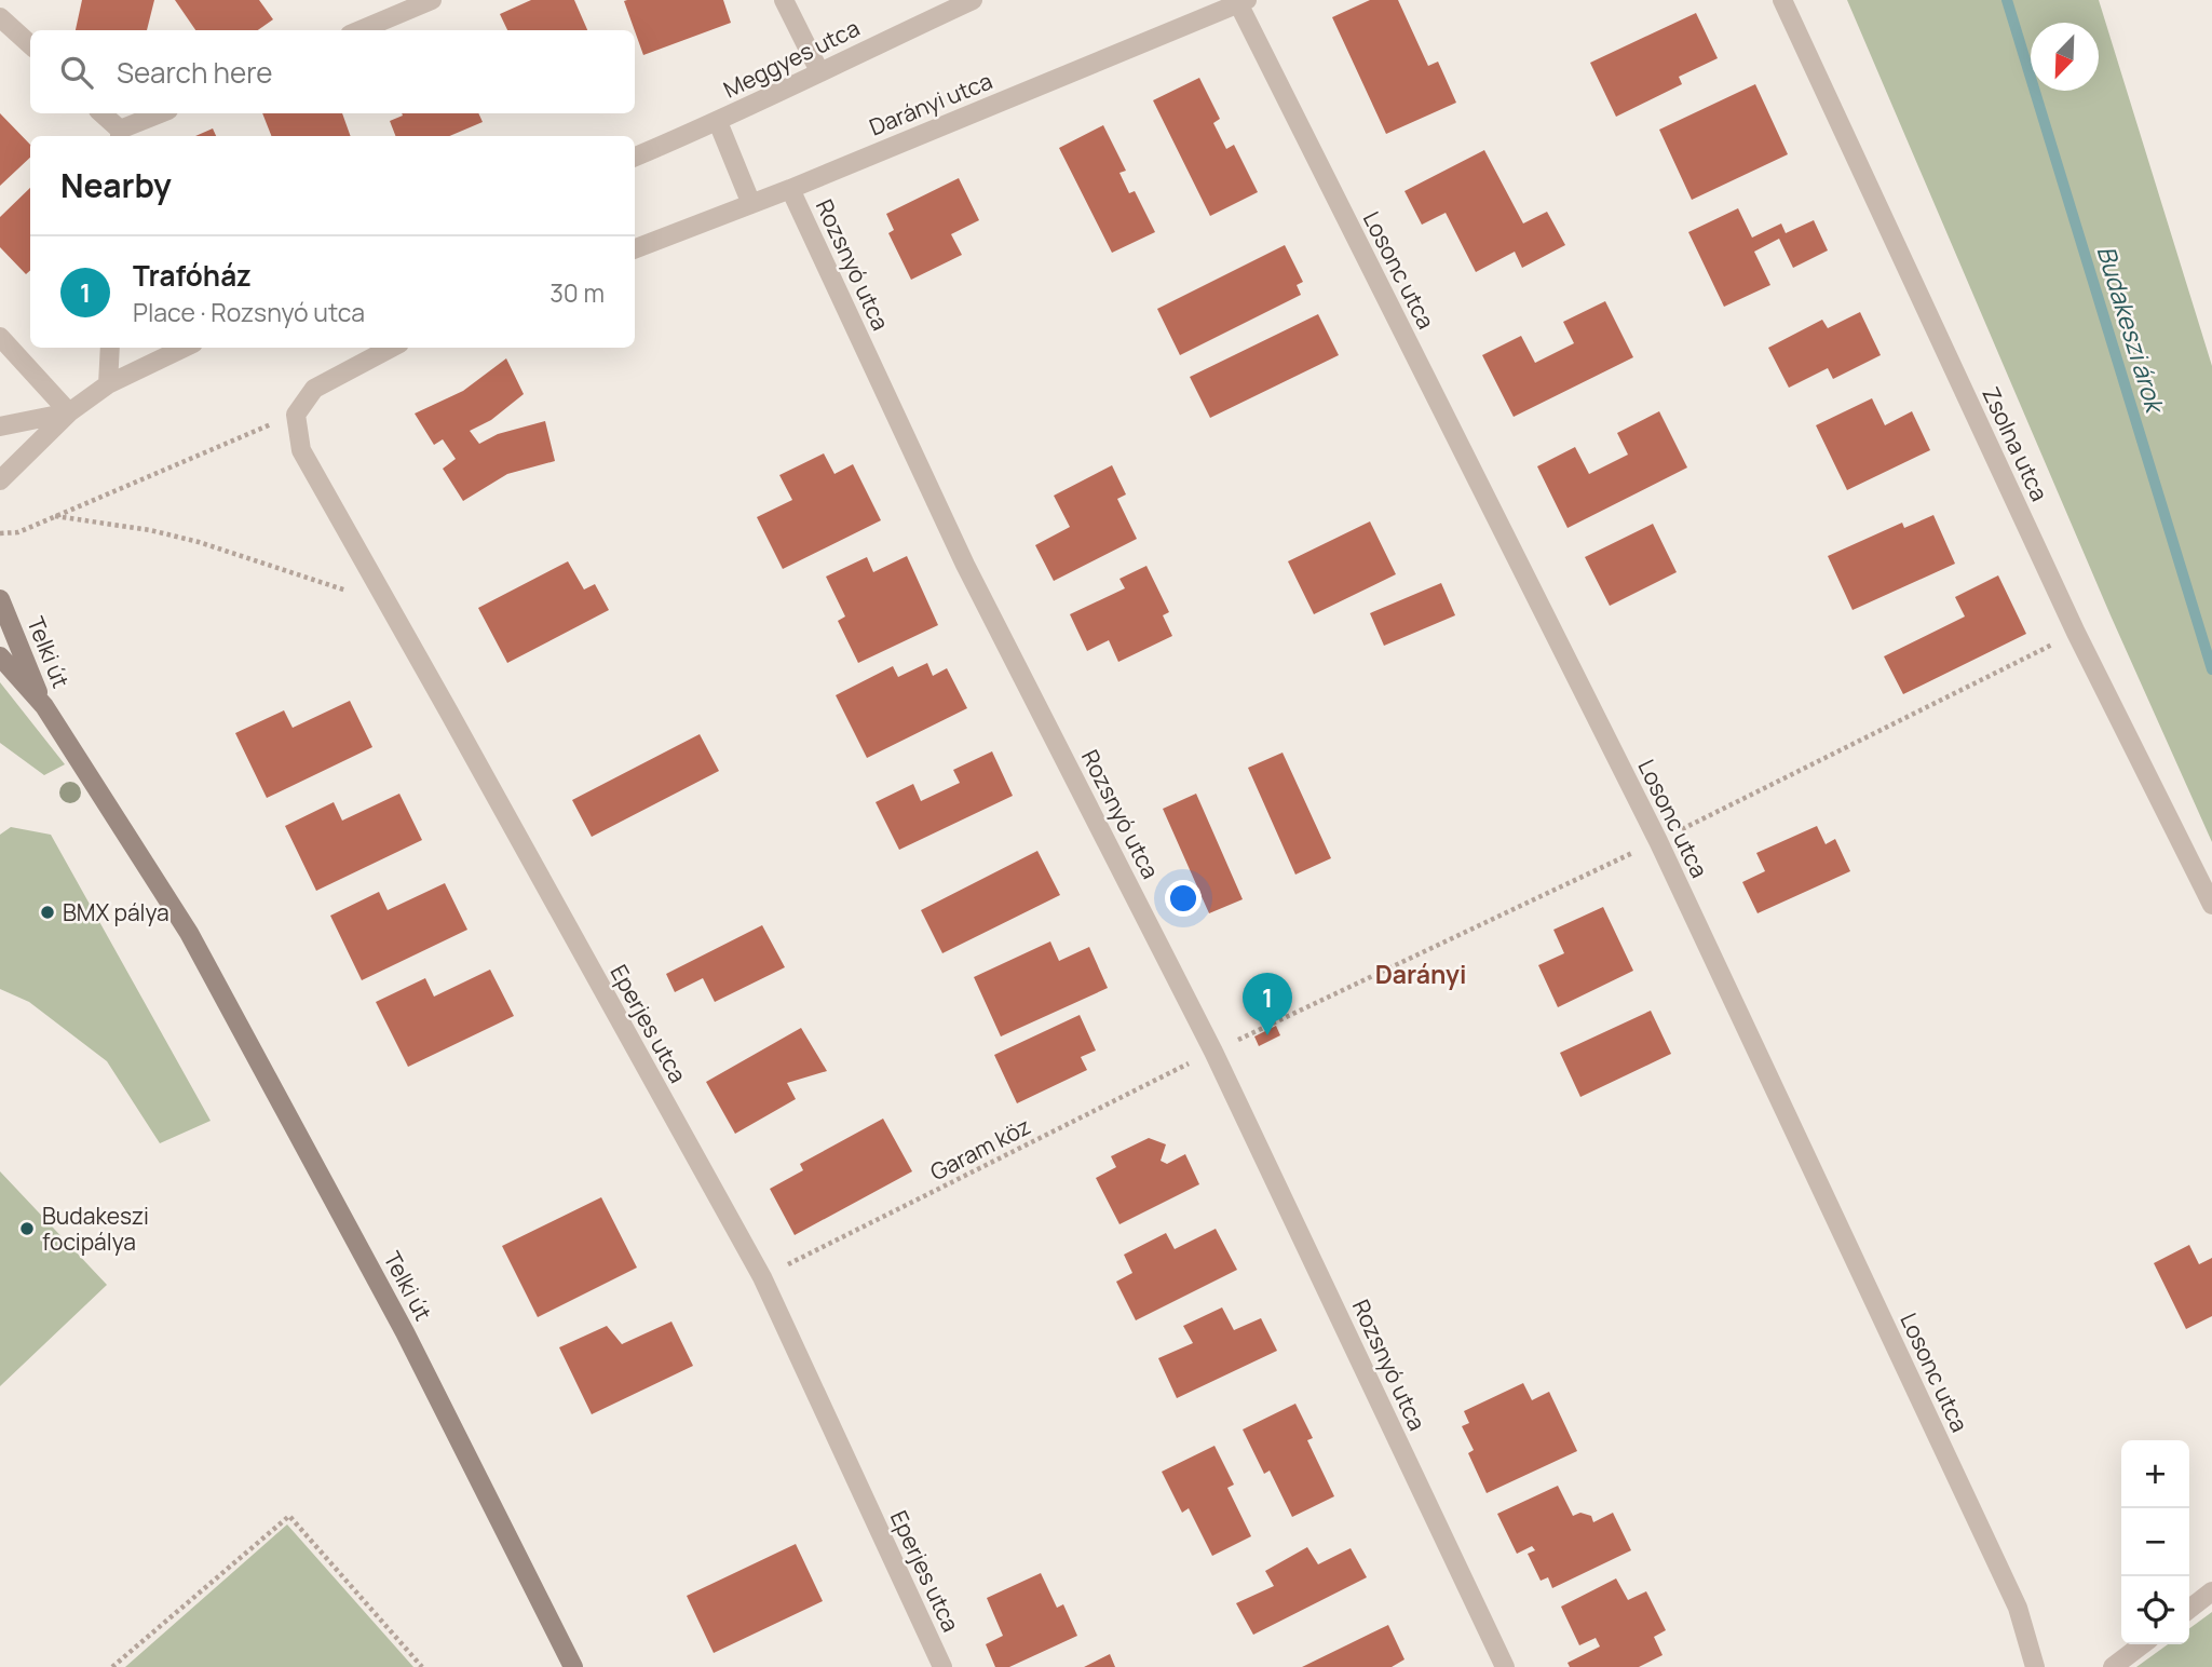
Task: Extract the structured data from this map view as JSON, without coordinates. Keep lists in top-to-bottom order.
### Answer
{
  "streets": {
    "main road": ["Telki út"],
    "street": [
      "Meggyes utca",
      "Darányi utca",
      "Rozsnyó utca",
      "Losonc utca",
      "Zsolna utca",
      "Eperjes utca"
    ],
    "path": ["Garam köz"]
  },
  "crossings": [
    ["Darányi utca", "Rozsnyó utca"],
    ["Darányi utca", "Losonc utca"],
    ["Rozsnyó utca", "Garam köz"],
    ["Eperjes utca", "Garam köz"]
  ],
  "districts": ["Darányi"],
  "water": ["Budakeszi árok"],
  "places": ["BMX pálya", "Budakeszi focipálya"],
  "north": "bottom left",
  "page": {
    "search": "Search here",
    "heading": "Nearby",
    "list": [
      {
        "mark": "1",
        "name": "Trafóház",
        "note": "Place · Rozsnyó utca",
        "value": "30 m"
      }
    ],
    "pins": "1",
    "map_buttons": ["+", "−"]
  }
}
